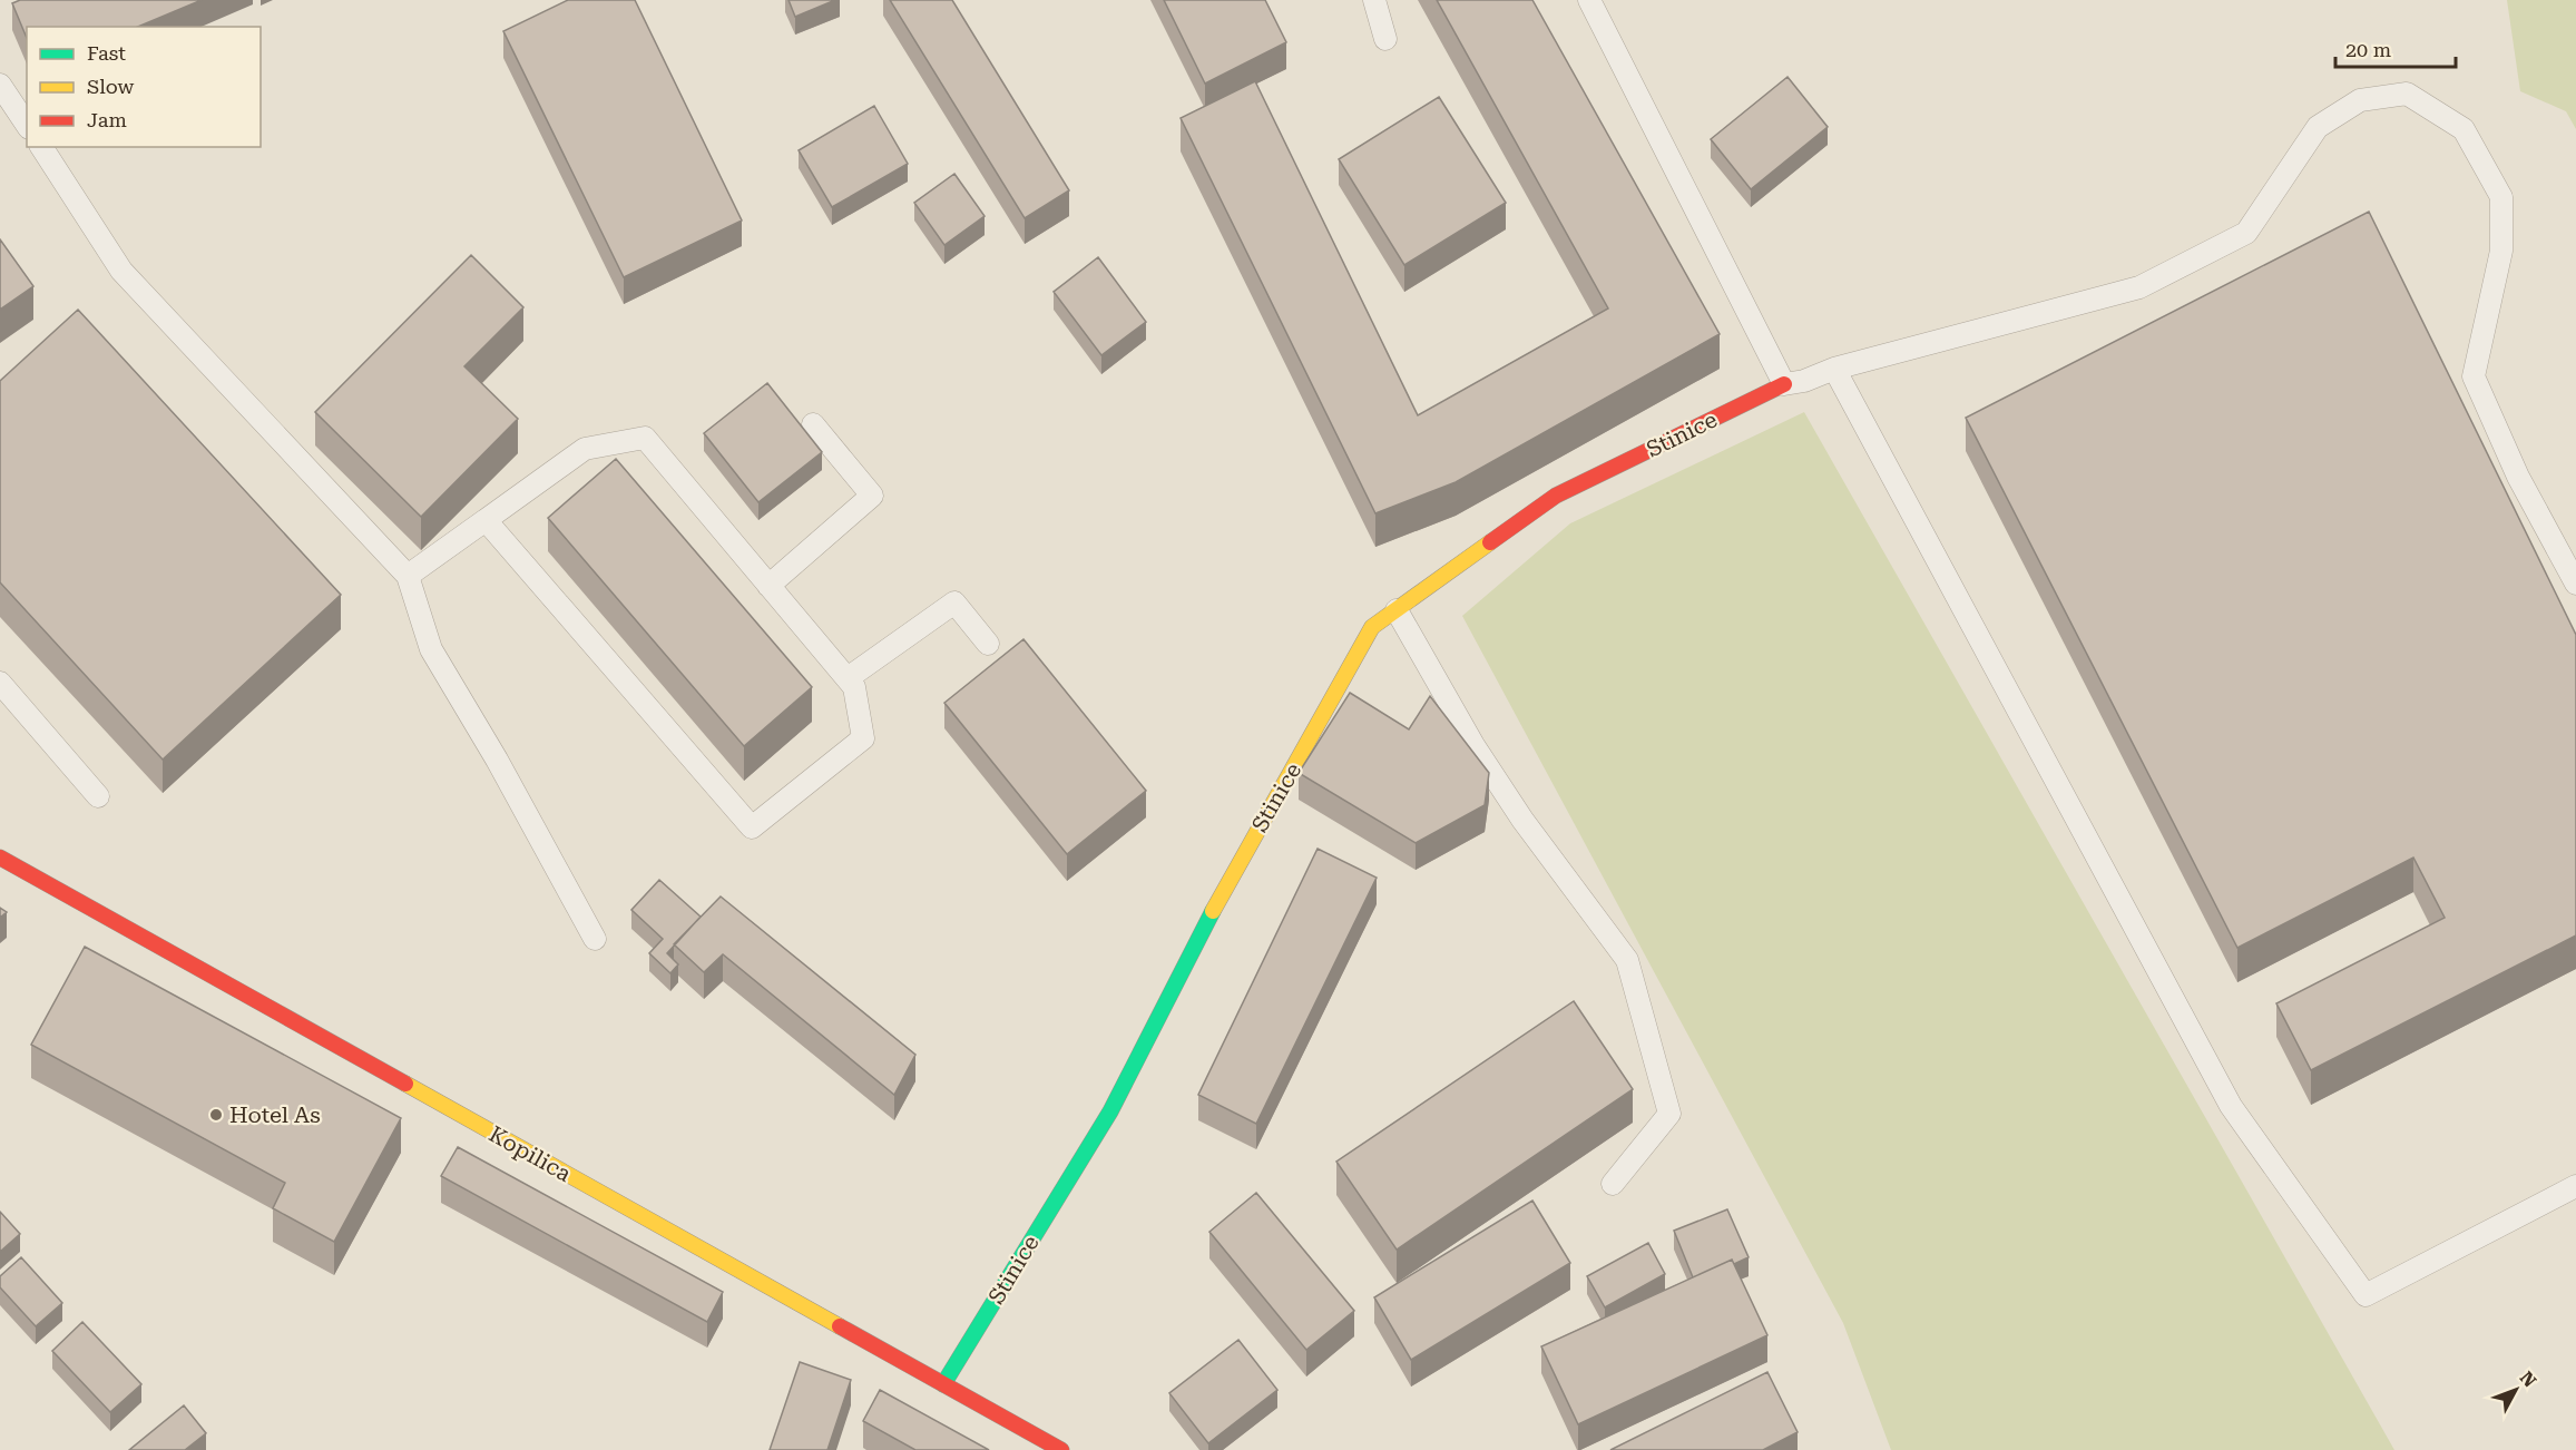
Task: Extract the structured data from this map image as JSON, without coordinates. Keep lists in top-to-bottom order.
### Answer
{
  "streets": {
    "street": ["Stinice", "Kopilica"]
  },
  "crossings": [
    ["Stinice", "Kopilica"]
  ],
  "places": ["Hotel As"],
  "legend": ["Fast", "Slow", "Jam"],
  "scale_bar": "20 m",
  "north": "top right"
}
